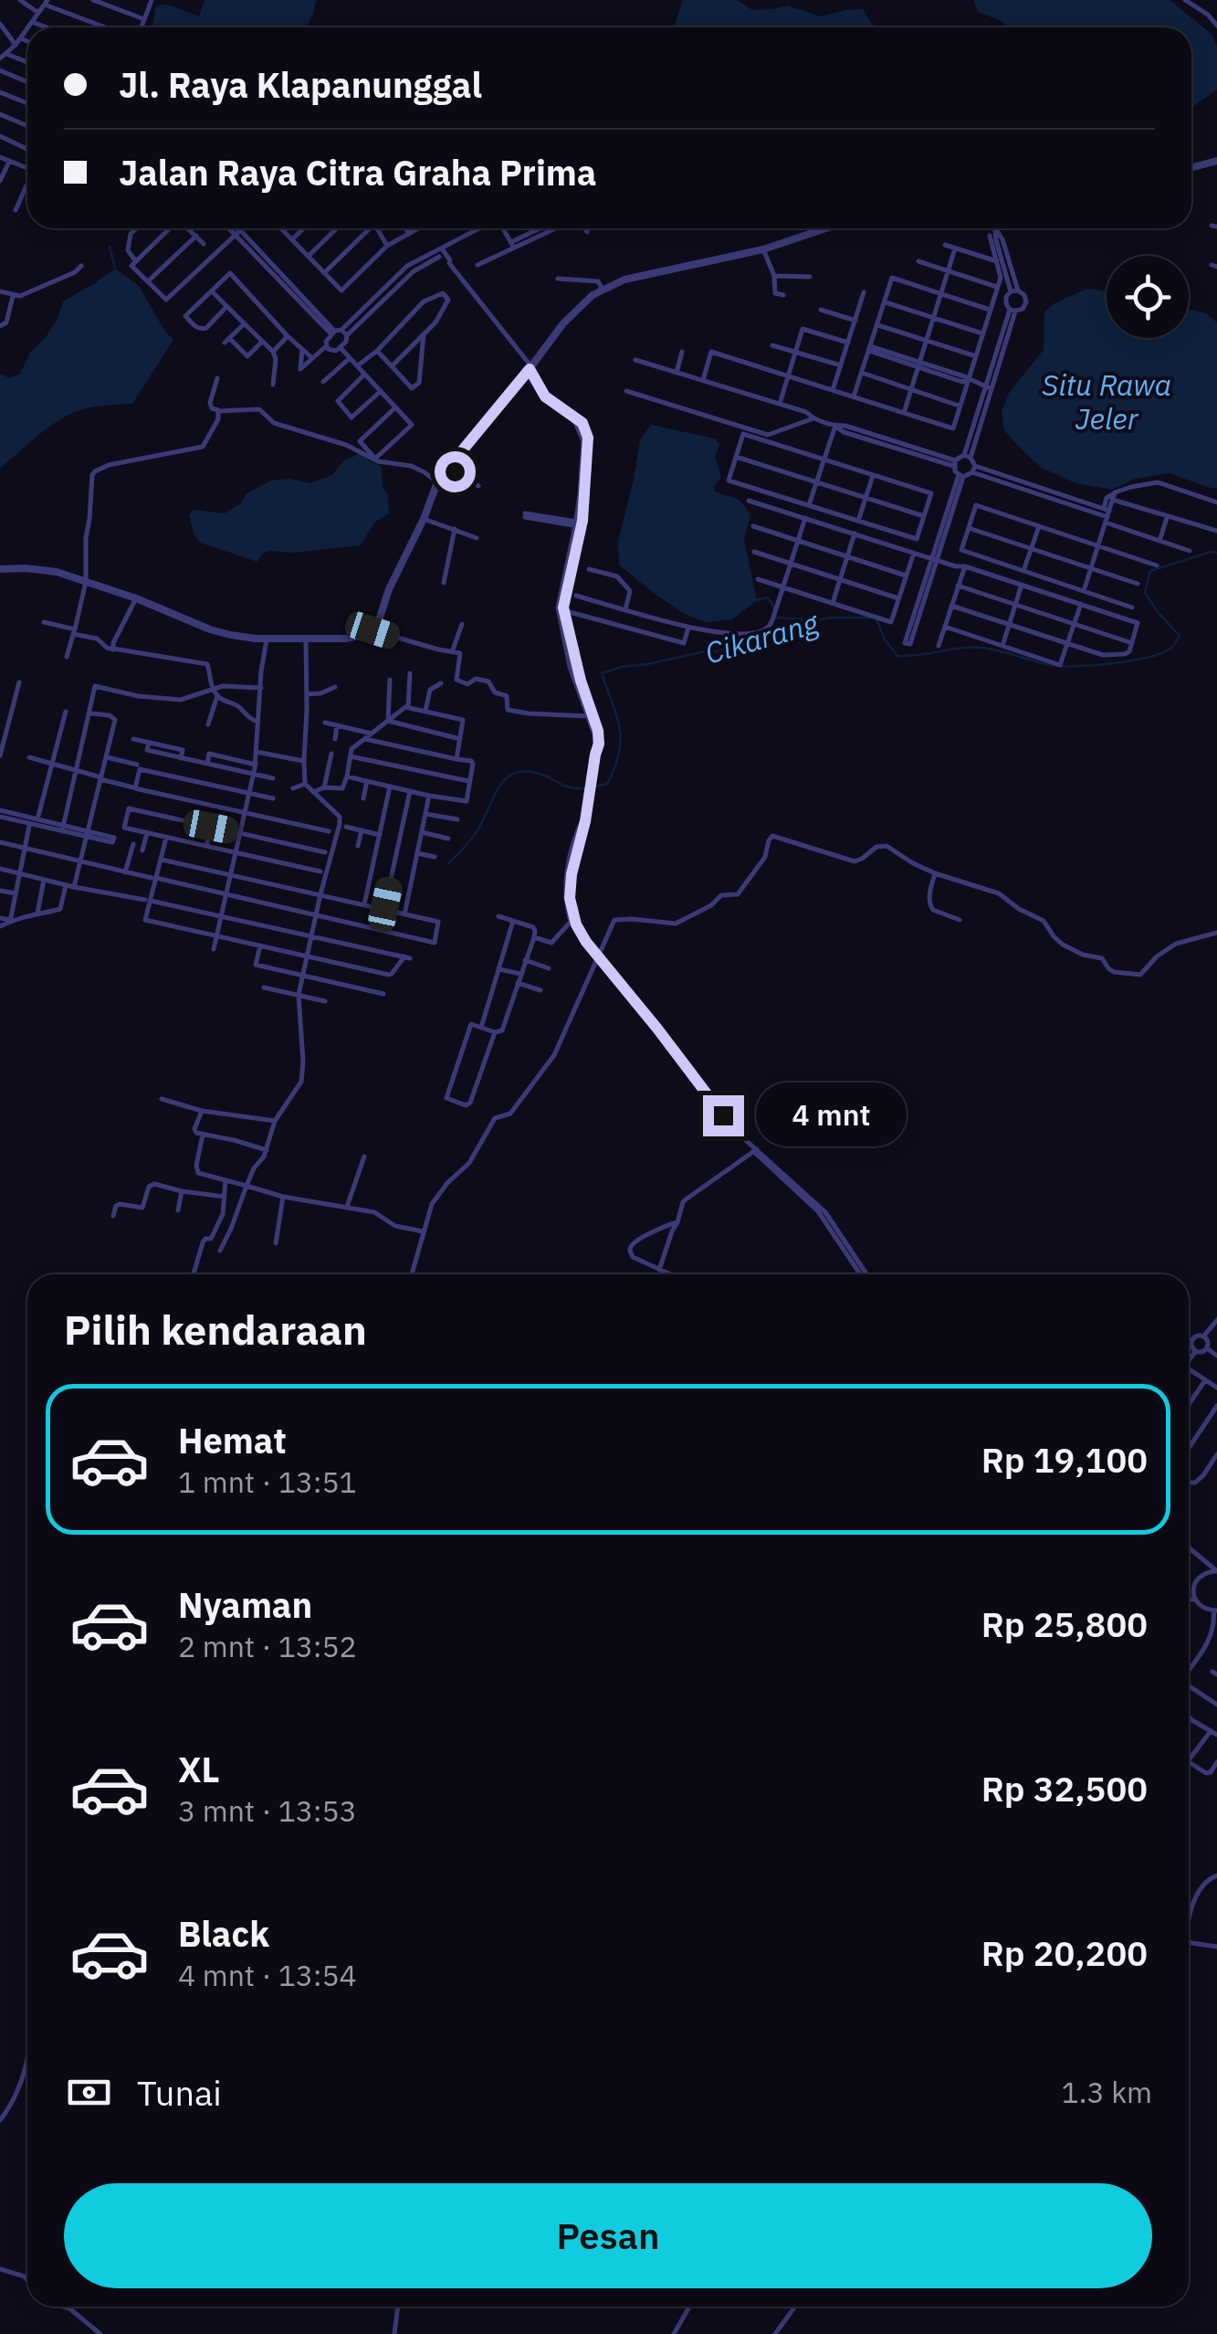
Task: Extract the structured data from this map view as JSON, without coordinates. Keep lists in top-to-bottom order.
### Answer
{
  "water": ["Situ Rawa Jeler", "Cikarang"],
  "page": {
    "banner": ["Jl. Raya Klapanunggal", "Jalan Raya Citra Graha Prima"],
    "bubble": "4 mnt",
    "heading": "Pilih kendaraan",
    "list": [
      {
        "name": "Hemat",
        "note": "1 mnt · 13:51",
        "value": "Rp 19,100"
      },
      {
        "name": "Nyaman",
        "note": "2 mnt · 13:52",
        "value": "Rp 25,800"
      },
      {
        "name": "XL",
        "note": "3 mnt · 13:53",
        "value": "Rp 32,500"
      },
      {
        "name": "Black",
        "note": "4 mnt · 13:54",
        "value": "Rp 20,200"
      }
    ],
    "pay": ["Tunai", "1.3 km"],
    "buttons": "Pesan"
  }
}
